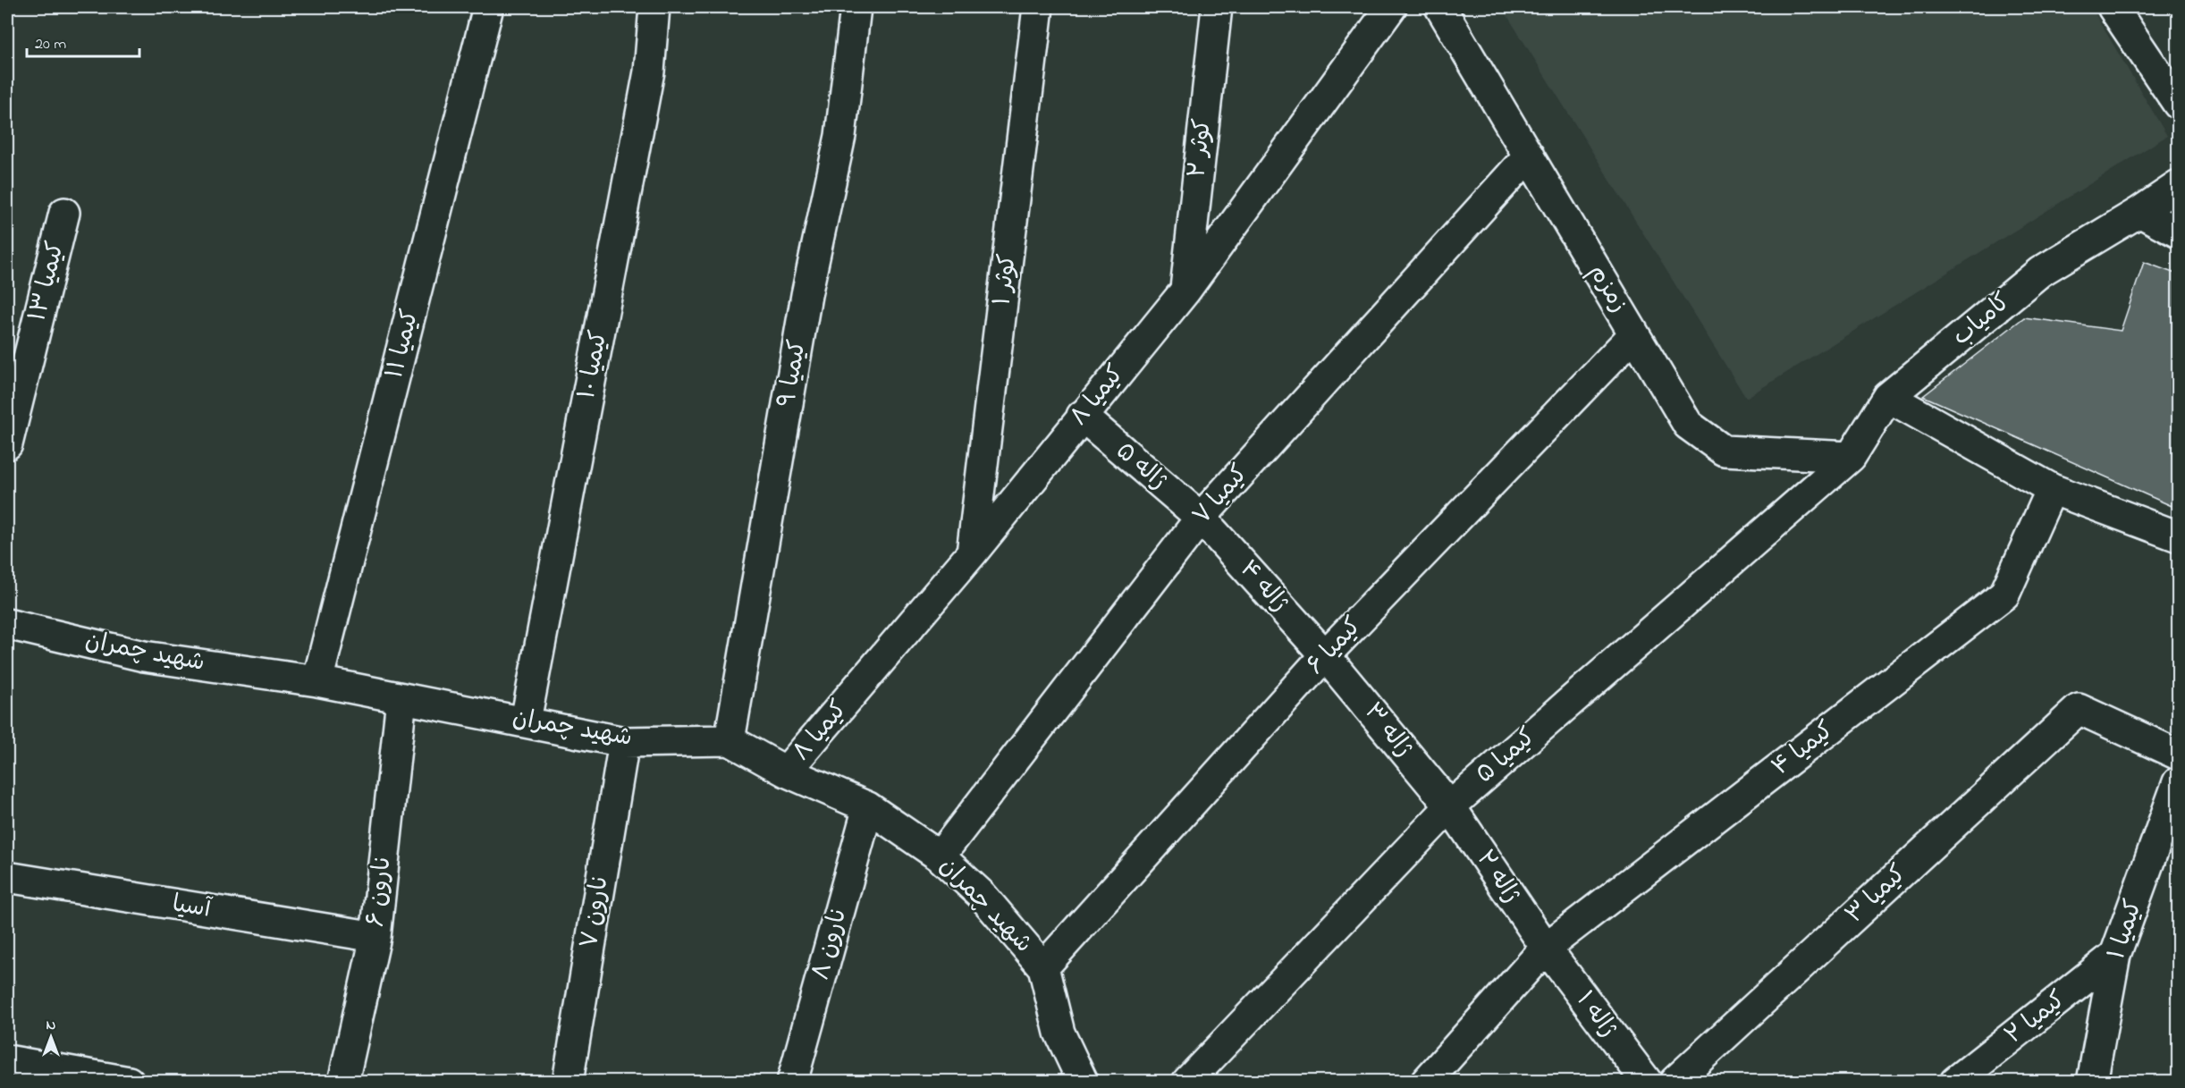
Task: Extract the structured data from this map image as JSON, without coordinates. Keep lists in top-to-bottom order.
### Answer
{
  "streets": {
    "street": [
      "کوثر ۲",
      "کوثر ۱",
      "کیمیا ۱۳",
      "زمزم",
      "کامیاب",
      "کیمیا ۱۱",
      "کیمیا ۱۰",
      "کیمیا ۹",
      "کیمیا ۸",
      "ژاله ۵",
      "کیمیا ۷",
      "ژاله ۴",
      "کیمیا ۶",
      "شهید چمران",
      "ژاله ۳",
      "کیمیا ۴",
      "کیمیا ۵",
      "ژاله ۲",
      "نارون ۶",
      "کیمیا ۳",
      "آسیا",
      "نارون ۷",
      "کیمیا ۱",
      "نارون ۸",
      "ژاله ۱",
      "کیمیا ۲"
    ]
  },
  "crossings": [
    ["کوثر ۲", "کیمیا ۸"],
    ["کوثر ۱", "کیمیا ۸"],
    ["زمزم", "کامیاب"],
    ["زمزم", "کیمیا ۷"],
    ["زمزم", "کیمیا ۶"],
    ["زمزم", "کیمیا ۵"],
    ["کامیاب", "کیمیا ۵"],
    ["کیمیا ۱۱", "شهید چمران"],
    ["کیمیا ۱۰", "شهید چمران"],
    ["کیمیا ۹", "شهید چمران"],
    ["کیمیا ۸", "ژاله ۵"],
    ["کیمیا ۸", "شهید چمران"],
    ["ژاله ۵", "کیمیا ۷"],
    ["ژاله ۵", "ژاله ۴"],
    ["کیمیا ۷", "ژاله ۴"],
    ["کیمیا ۷", "شهید چمران"],
    ["ژاله ۴", "کیمیا ۶"],
    ["ژاله ۴", "ژاله ۳"],
    ["کیمیا ۶", "شهید چمران"],
    ["کیمیا ۶", "ژاله ۳"],
    ["شهید چمران", "نارون ۶"],
    ["شهید چمران", "نارون ۷"],
    ["شهید چمران", "نارون ۸"],
    ["ژاله ۳", "کیمیا ۵"],
    ["ژاله ۳", "ژاله ۲"],
    ["کیمیا ۴", "ژاله ۲"],
    ["کیمیا ۴", "ژاله ۱"],
    ["کیمیا ۵", "ژاله ۲"],
    ["ژاله ۲", "ژاله ۱"],
    ["نارون ۶", "آسیا"],
    ["کیمیا ۱", "کیمیا ۲"]
  ],
  "scale_bar": "20 m",
  "north": "top"
}
